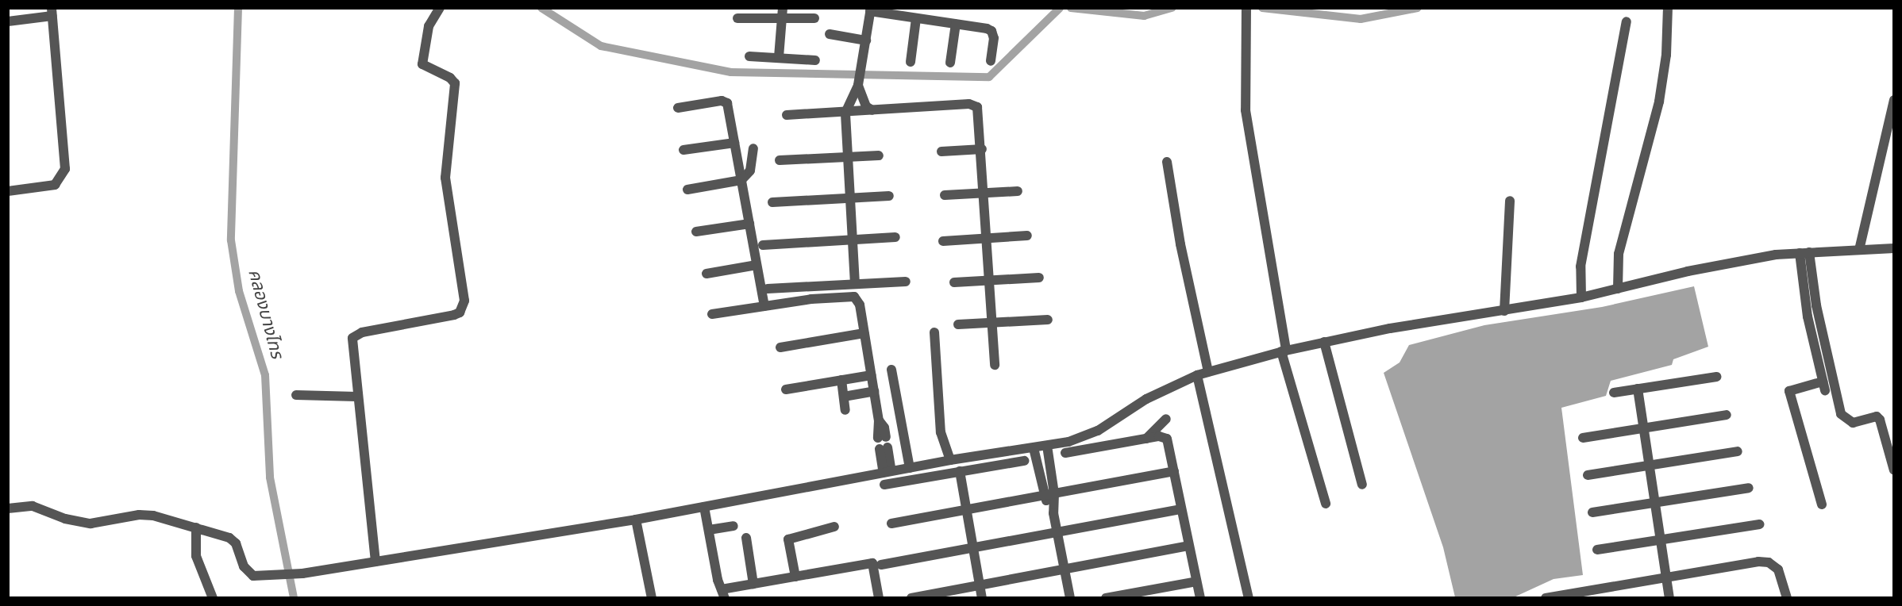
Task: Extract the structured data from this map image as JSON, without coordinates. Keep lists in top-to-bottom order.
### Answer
{
  "water": ["คลองบางไทร"]
}
